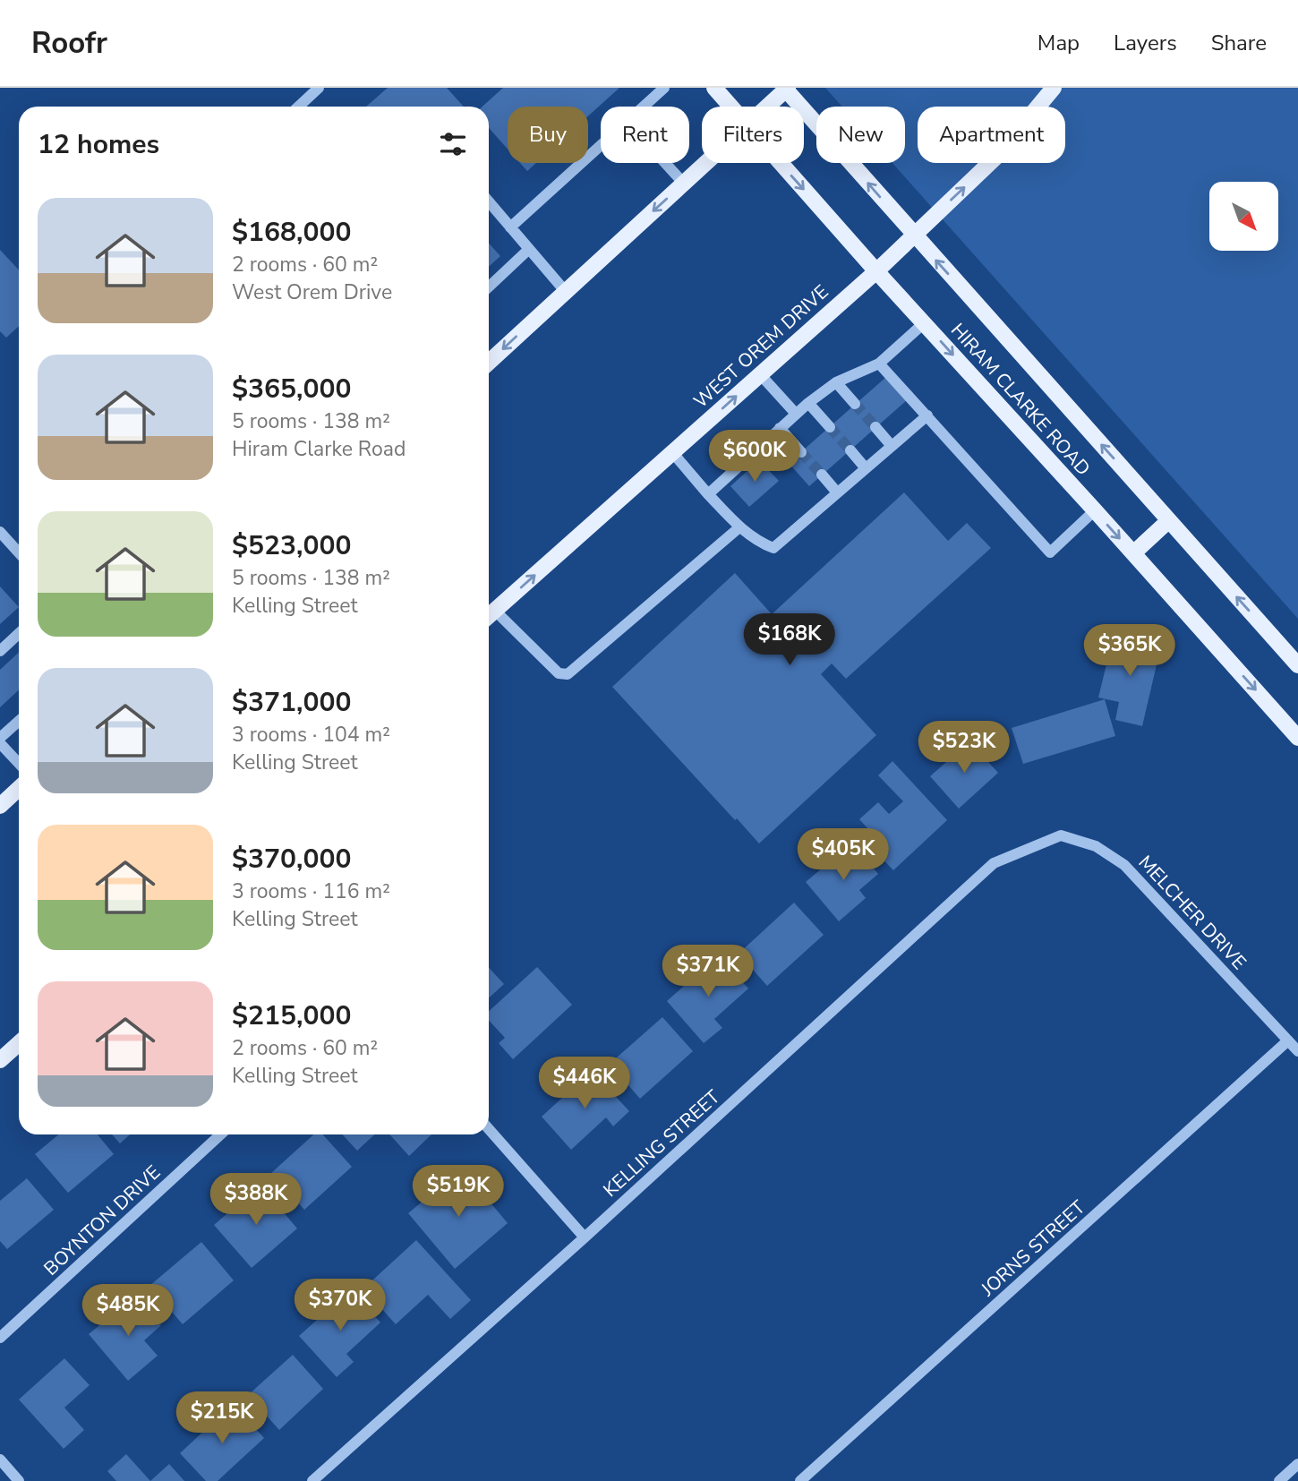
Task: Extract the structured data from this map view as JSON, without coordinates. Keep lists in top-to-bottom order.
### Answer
{
  "streets": {
    "main road": ["WEST OREM DRIVE", "HIRAM CLARKE ROAD"],
    "street": [
      "MELCHER DRIVE",
      "KELLING STREET",
      "BOYNTON DRIVE",
      "JORNS STREET"
    ]
  },
  "crossings": [
    ["WEST OREM DRIVE", "HIRAM CLARKE ROAD"],
    ["MELCHER DRIVE", "KELLING STREET"],
    ["MELCHER DRIVE", "JORNS STREET"]
  ],
  "one_way": ["WEST OREM DRIVE"],
  "north": "bottom right",
  "page": {
    "header": "Roofr",
    "nav": ["Map", "Layers", "Share"],
    "chip": [
      "Buy",
      "Rent",
      "Filters",
      "New",
      "Apartment"
    ],
    "heading": "12 homes",
    "list": [
      {
        "name": "$168,000",
        "note": "2 rooms · 60 m² · West Orem Drive"
      },
      {
        "name": "$365,000",
        "note": "5 rooms · 138 m² · Hiram Clarke Road"
      },
      {
        "name": "$523,000",
        "note": "5 rooms · 138 m² · Kelling Street"
      },
      {
        "name": "$371,000",
        "note": "3 rooms · 104 m² · Kelling Street"
      },
      {
        "name": "$370,000",
        "note": "3 rooms · 116 m² · Kelling Street"
      },
      {
        "name": "$215,000",
        "note": "2 rooms · 60 m² · Kelling Street"
      }
    ],
    "price": [
      "$600K",
      "$168K",
      "$365K",
      "$523K",
      "$405K",
      "$371K",
      "$446K",
      "$519K",
      "$388K",
      "$370K",
      "$485K",
      "$215K"
    ]
  }
}
